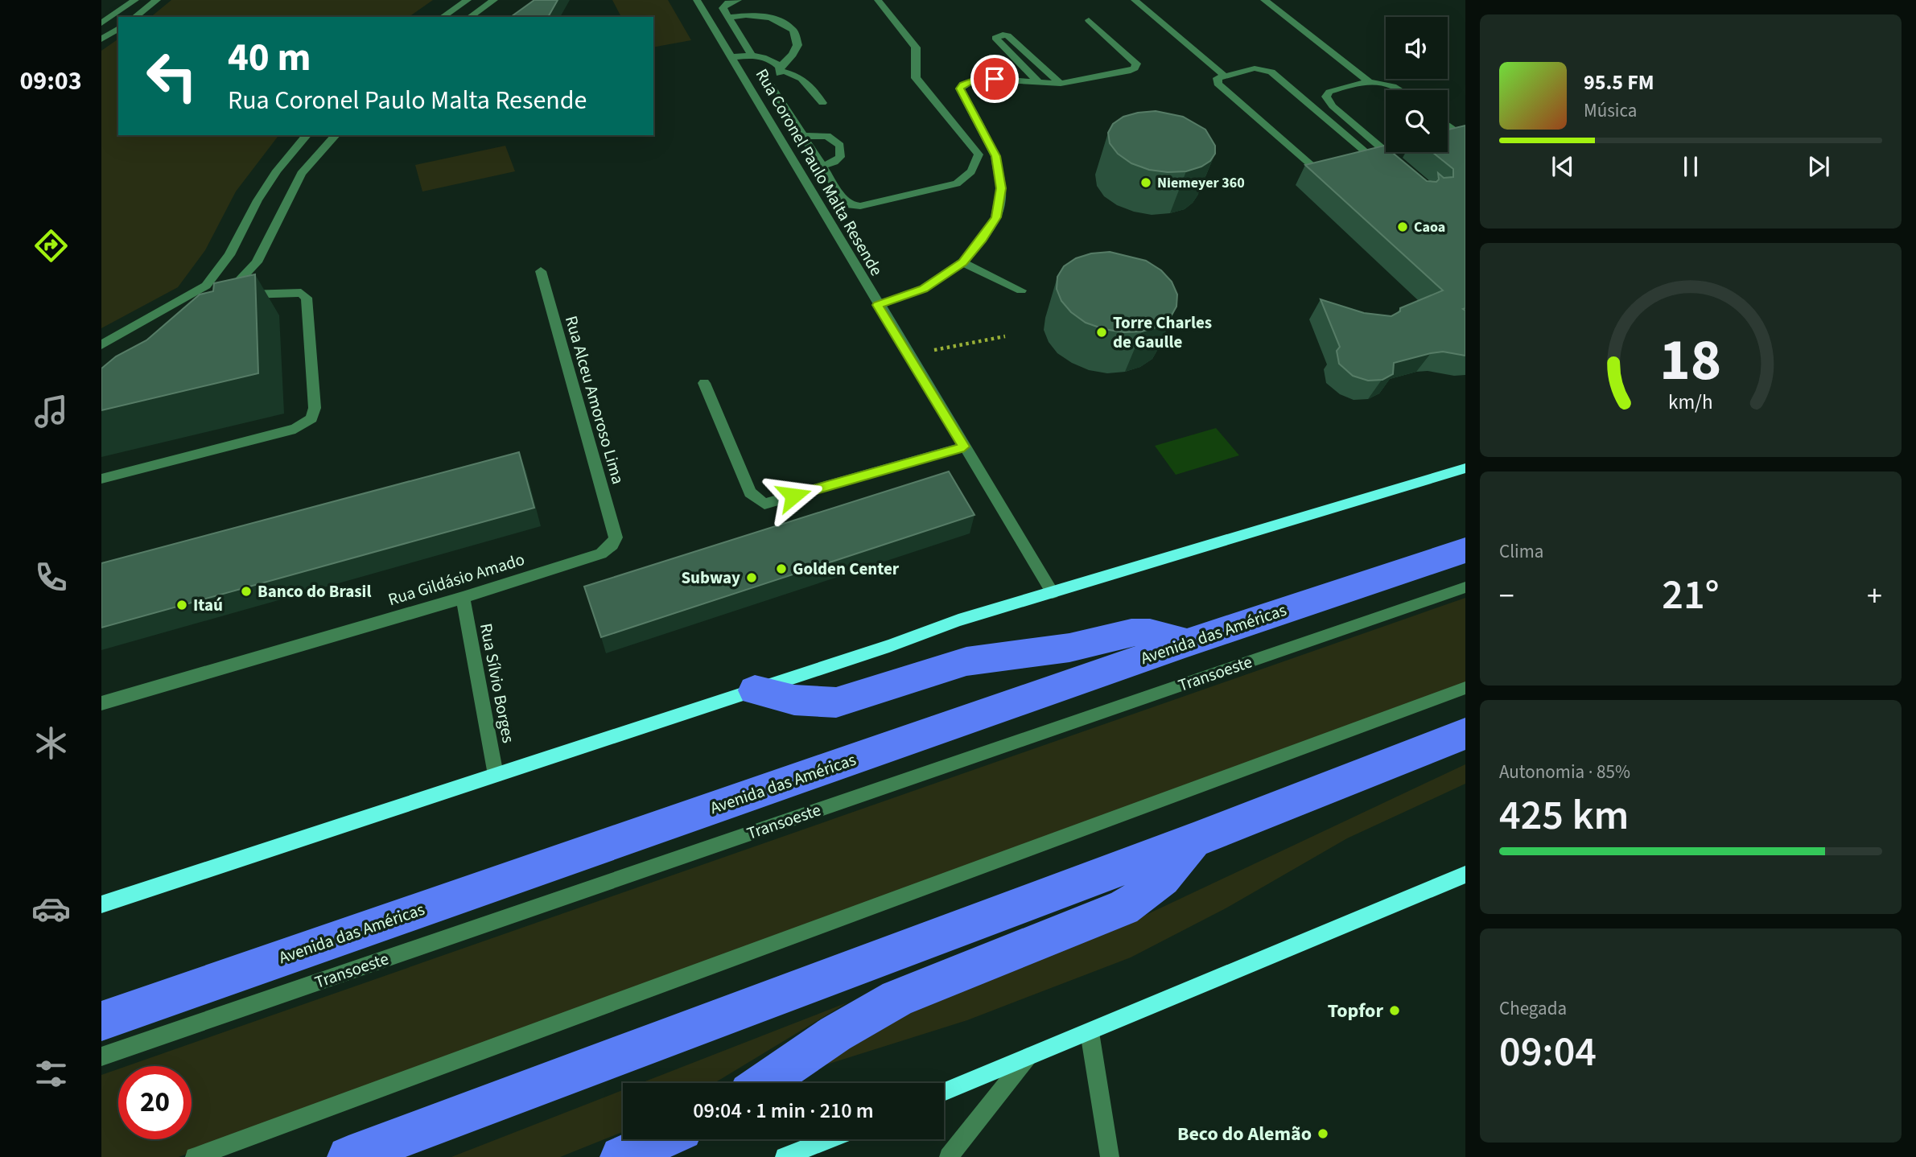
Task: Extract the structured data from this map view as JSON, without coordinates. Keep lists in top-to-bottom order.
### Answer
{
  "streets": {
    "highway": ["Avenida das Américas"],
    "street": [
      "Rua Coronel Paulo Malta Resende",
      "Rua Alceu Amoroso Lima",
      "Rua Gildásio Amado",
      "Transoeste",
      "Rua Sílvio Borges"
    ]
  },
  "crossings": [
    ["Rua Alceu Amoroso Lima", "Rua Gildásio Amado"],
    ["Rua Gildásio Amado", "Rua Sílvio Borges"]
  ],
  "places": [
    "Niemeyer 360",
    "Caoa",
    "Torre Charles de Gaulle",
    "Golden Center",
    "Subway",
    "Banco do Brasil",
    "Itaú",
    "Topfor",
    "Beco do Alemão"
  ],
  "page": {
    "tabs": "09:03",
    "turn": ["40 m", "Rua Coronel Paulo Malta Resende"],
    "song": ["95.5 FM", "Música"],
    "tile": [
      "Clima",
      ["Autonomia · 85%", "425 km"],
      ["Chegada", "09:04"]
    ],
    "heat": ["−", "21°", "+"],
    "limit": "20",
    "trip": "09:04 · 1 min · 210 m",
    "gauge": ["18", "km/h"]
  }
}
